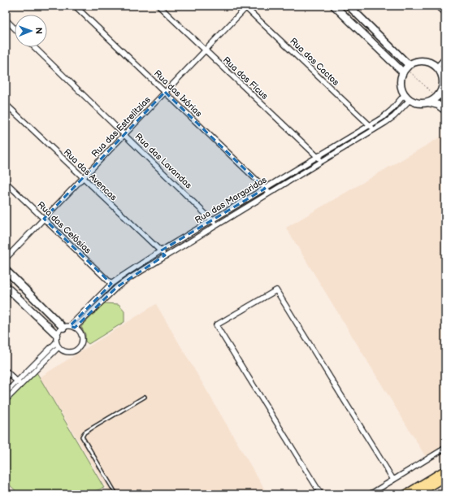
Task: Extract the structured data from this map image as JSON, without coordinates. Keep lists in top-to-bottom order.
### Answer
{
  "streets": {
    "street": [
      "Rua dos Cactos",
      "Rua dos Fícus",
      "Rua das Ixórias",
      "Rua das Estrelítzias",
      "Rua das Lavandas",
      "Rua das Avencas",
      "Rua das Margaridas",
      "Rua das Celósias"
    ]
  },
  "crossings": [
    ["Rua dos Cactos", "Rua das Estrelítzias"],
    ["Rua dos Cactos", "Rua das Margaridas"],
    ["Rua dos Fícus", "Rua das Estrelítzias"],
    ["Rua dos Fícus", "Rua das Margaridas"],
    ["Rua das Ixórias", "Rua das Estrelítzias"],
    ["Rua das Ixórias", "Rua das Margaridas"],
    ["Rua das Estrelítzias", "Rua das Lavandas"],
    ["Rua das Estrelítzias", "Rua das Avencas"],
    ["Rua das Estrelítzias", "Rua das Celósias"],
    ["Rua das Lavandas", "Rua das Margaridas"],
    ["Rua das Avencas", "Rua das Margaridas"],
    ["Rua das Margaridas", "Rua das Celósias"]
  ],
  "north": "right"
}
